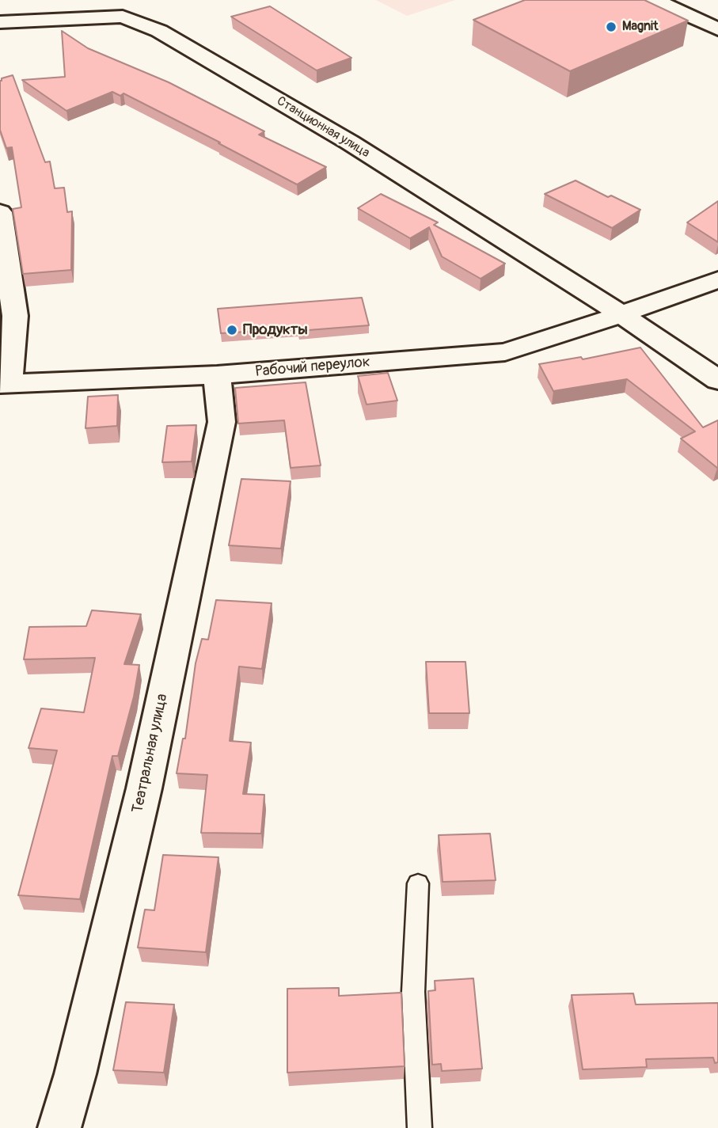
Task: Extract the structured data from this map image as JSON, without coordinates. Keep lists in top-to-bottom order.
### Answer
{
  "streets": {
    "street": ["Станционная улица", "Рабочий переулок", "Театральная улица"]
  },
  "crossings": [
    ["Станционная улица", "Рабочий переулок"],
    ["Рабочий переулок", "Театральная улица"]
  ],
  "places": ["Magnit", "Продукты"]
}
